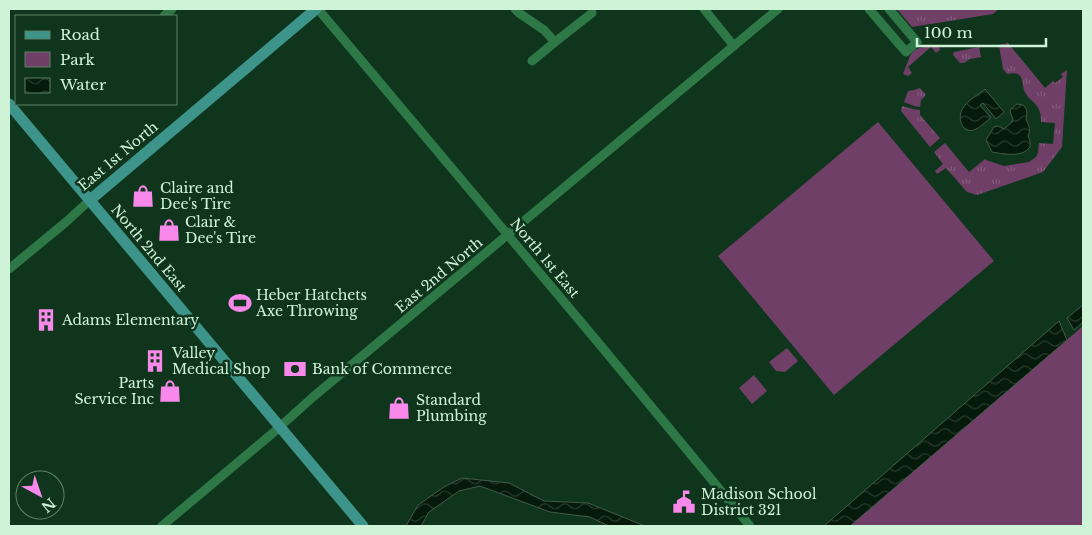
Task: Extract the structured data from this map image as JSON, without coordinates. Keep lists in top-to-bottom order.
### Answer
{
  "streets": {
    "main road": ["East 1st North", "North 2nd East"],
    "street": ["North 1st East", "East 2nd North"]
  },
  "crossings": [
    ["East 1st North", "North 2nd East"],
    ["East 1st North", "North 1st East"],
    ["North 2nd East", "East 2nd North"],
    ["North 1st East", "East 2nd North"]
  ],
  "places": {
    "shop": [
      "Claire and Dee's Tire",
      "Clair & Dee's Tire",
      "Parts Service Inc",
      "Standard Plumbing"
    ],
    "sports": ["Heber Hatchets Axe Throwing"],
    "building": ["Adams Elementary", "Valley Medical Shop"],
    "bank": ["Bank of Commerce"],
    "public building": ["Madison School District 321"]
  },
  "legend": ["Road", "Park", "Water"],
  "scale_bar": "100 m",
  "north": "bottom right"
}
